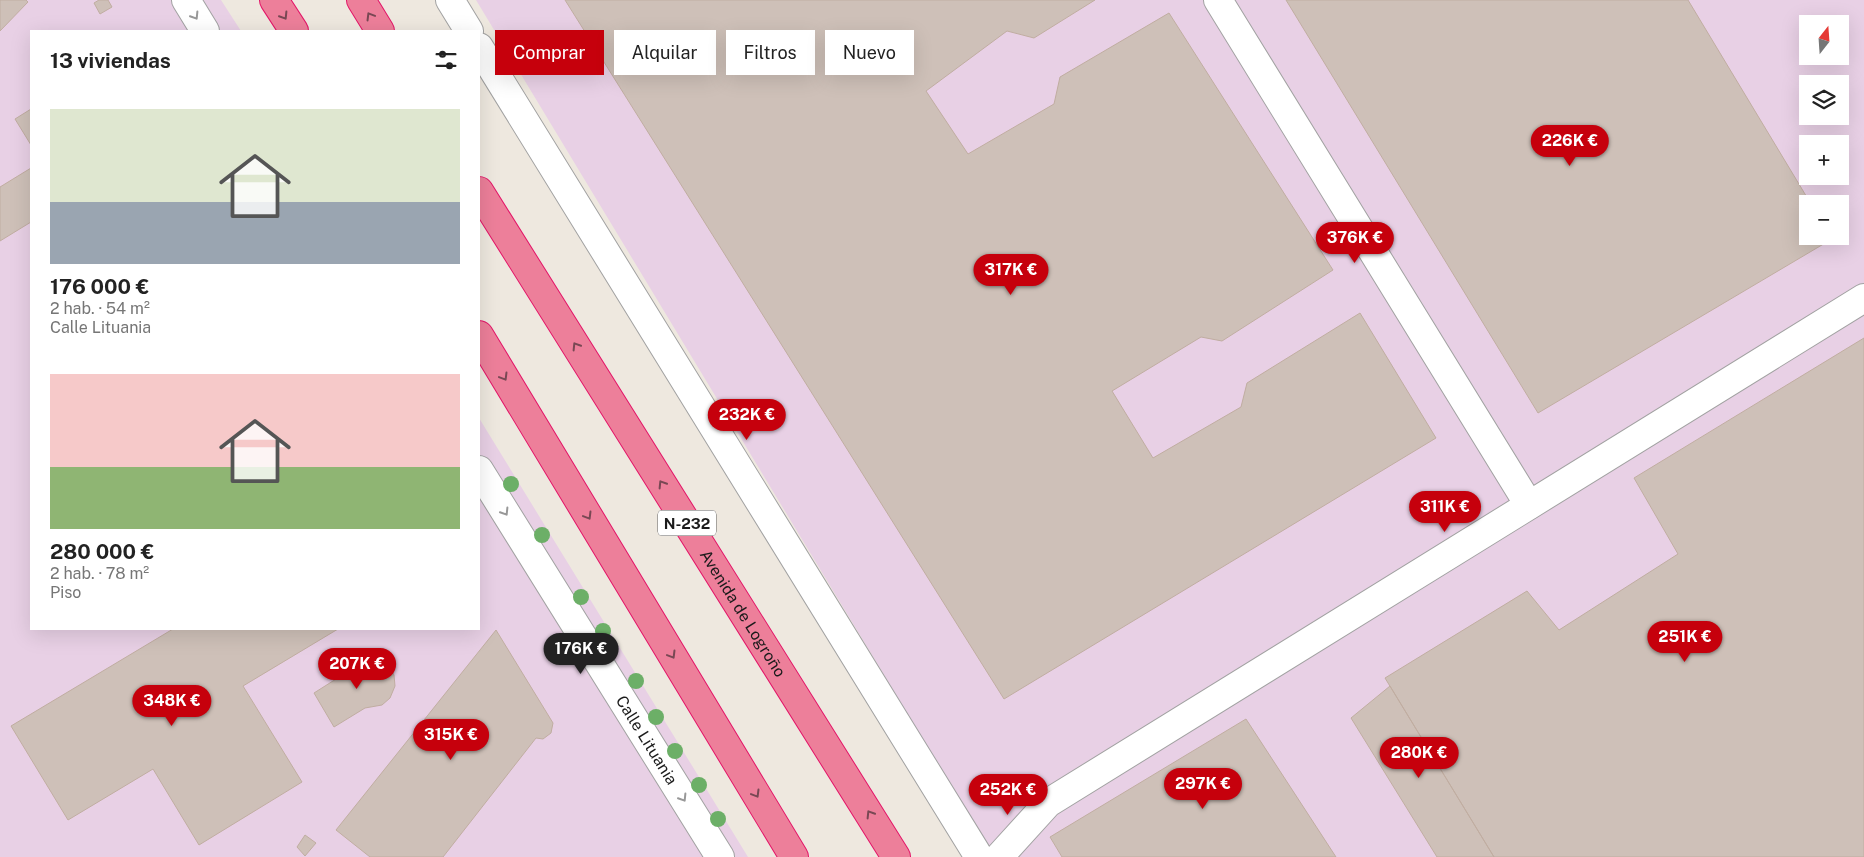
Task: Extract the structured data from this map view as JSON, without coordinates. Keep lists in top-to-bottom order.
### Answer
{
  "streets": {
    "highway": ["N-232", "Avenida de Logroño"],
    "street": ["Calle Lituania"]
  },
  "north": "top",
  "page": {
    "map_buttons": ["+", "−"],
    "chip": [
      "Comprar",
      "Alquilar",
      "Filtros",
      "Nuevo"
    ],
    "heading": "13 viviendas",
    "list": [
      {
        "name": "176 000 €",
        "note": "2 hab. · 54 m² · Calle Lituania"
      },
      {
        "name": "280 000 €",
        "note": "2 hab. · 78 m² · Piso"
      }
    ],
    "price": [
      "226K €",
      "376K €",
      "317K €",
      "232K €",
      "311K €",
      "251K €",
      "176K €",
      "207K €",
      "348K €",
      "315K €",
      "280K €",
      "297K €",
      "252K €"
    ]
  }
}
